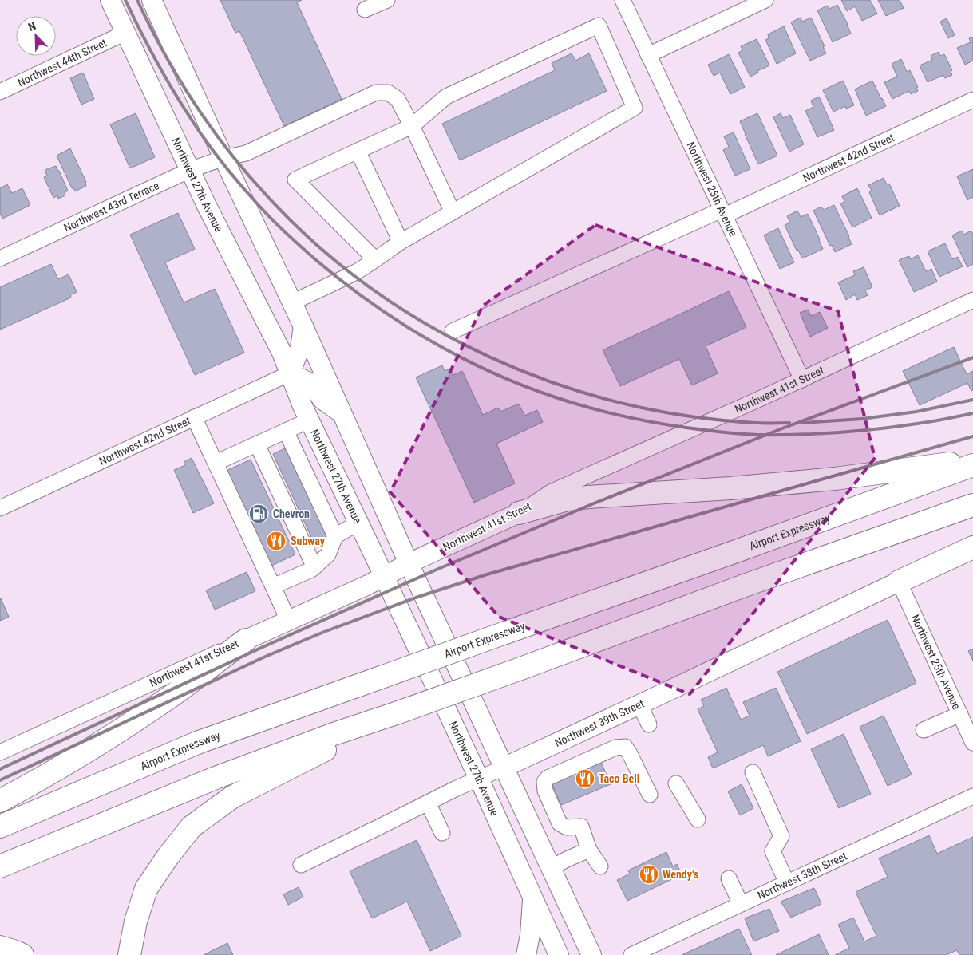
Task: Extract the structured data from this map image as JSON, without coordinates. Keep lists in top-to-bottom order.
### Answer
{
  "streets": {
    "highway": ["Airport Expressway"],
    "main road": ["Northwest 27th Avenue", "Northwest 41st Street", "Northwest 39th Street"],
    "street": [
      "Northwest 44th Street",
      "Northwest 42nd Street",
      "Northwest 25th Avenue",
      "Northwest 43rd Terrace",
      "Northwest 38th Street"
    ]
  },
  "crossings": [
    ["Northwest 44th Street", "Northwest 27th Avenue"],
    ["Northwest 42nd Street", "Northwest 27th Avenue"],
    ["Northwest 42nd Street", "Northwest 25th Avenue"],
    ["Northwest 27th Avenue", "Northwest 43rd Terrace"],
    ["Northwest 27th Avenue", "Northwest 41st Street"],
    ["Northwest 27th Avenue", "Northwest 39th Street"],
    ["Northwest 25th Avenue", "Northwest 41st Street"],
    ["Northwest 25th Avenue", "Northwest 39th Street"]
  ],
  "places": {
    "fuel station": ["Chevron"],
    "restaurant": ["Subway", "Taco Bell", "Wendy's"]
  },
  "north": "top left"
}
